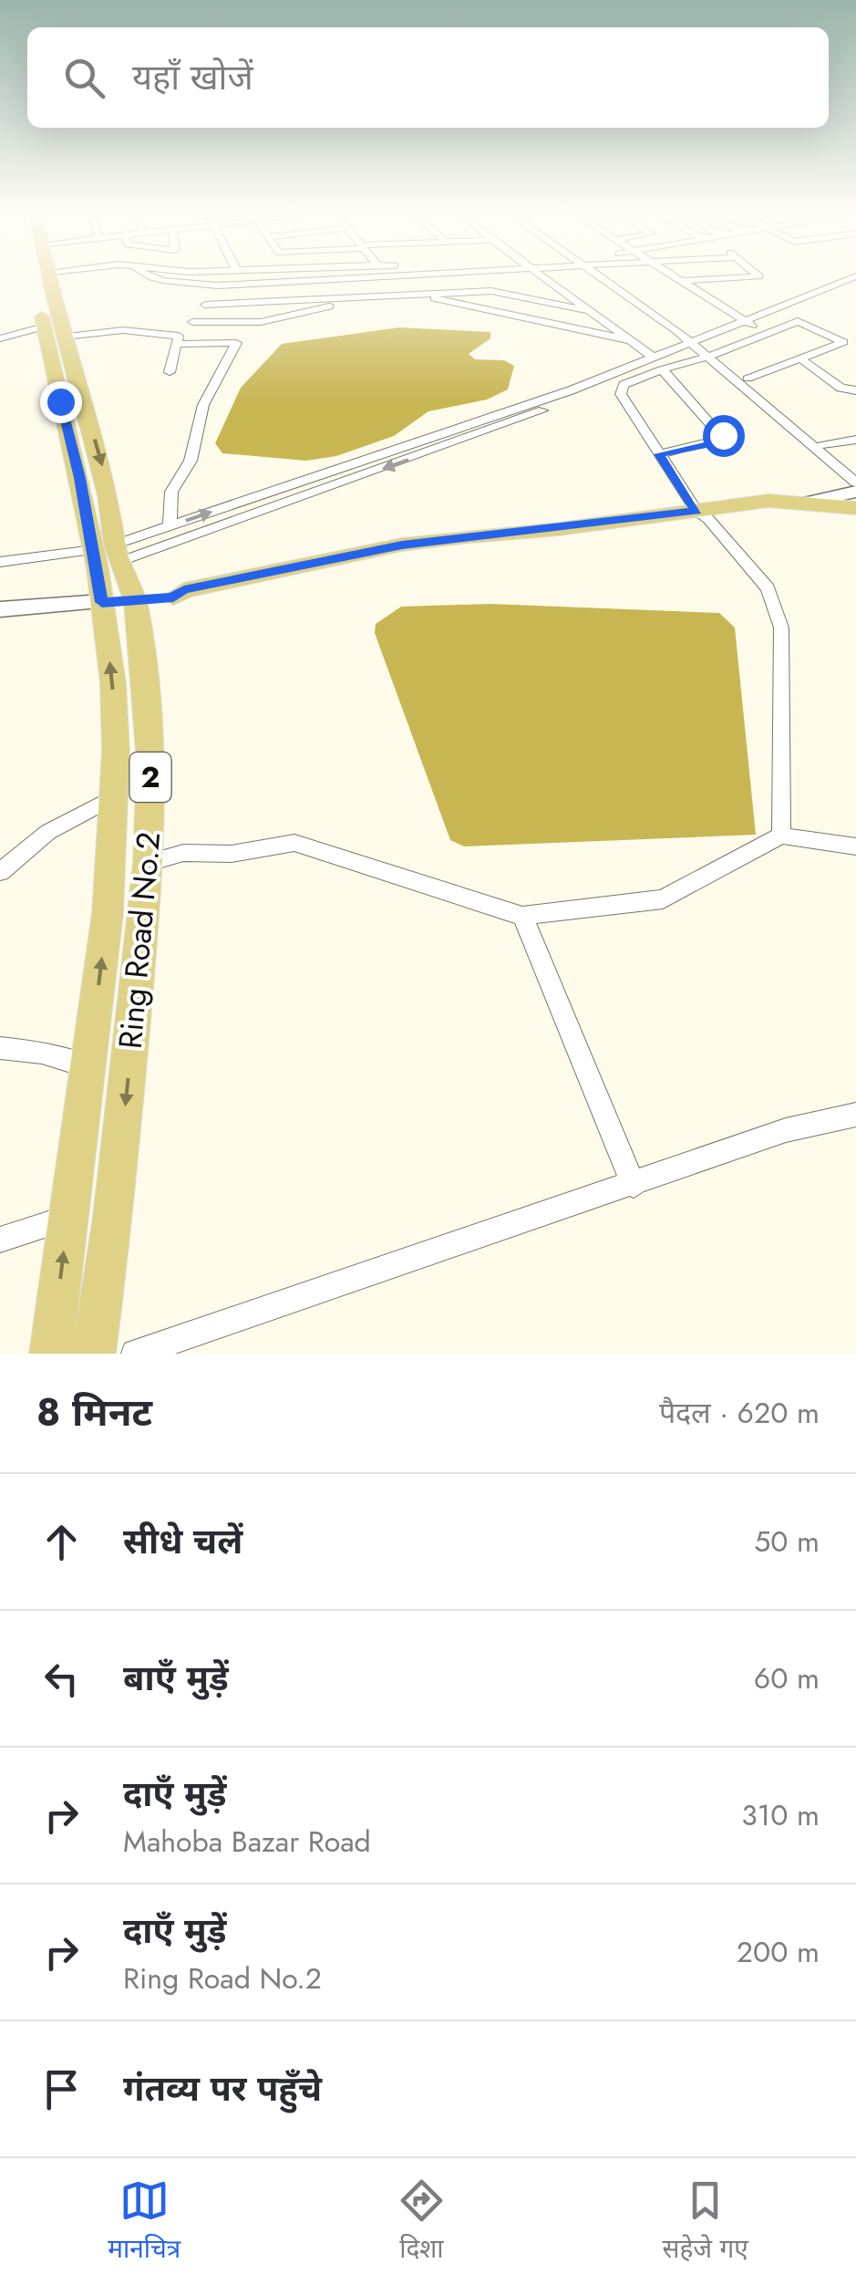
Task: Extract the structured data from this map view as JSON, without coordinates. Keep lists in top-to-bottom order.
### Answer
{
  "streets": {
    "main road": ["2", "Ring Road No.2"]
  },
  "page": {
    "search": "यहाँ खोजें",
    "heading": ["8 मिनट", "पैदल · 620 m"],
    "list": [
      ["सीधे चलें", "50 m"],
      ["बाएँ मुड़ें", "60 m"],
      ["दाएँ मुड़ें", "Mahoba Bazar Road", "310 m"],
      ["दाएँ मुड़ें", "Ring Road No.2", "200 m"],
      "गंतव्य पर पहुँचे"
    ],
    "nav": ["मानचित्र", "दिशा", "सहेजे गए"]
  }
}
